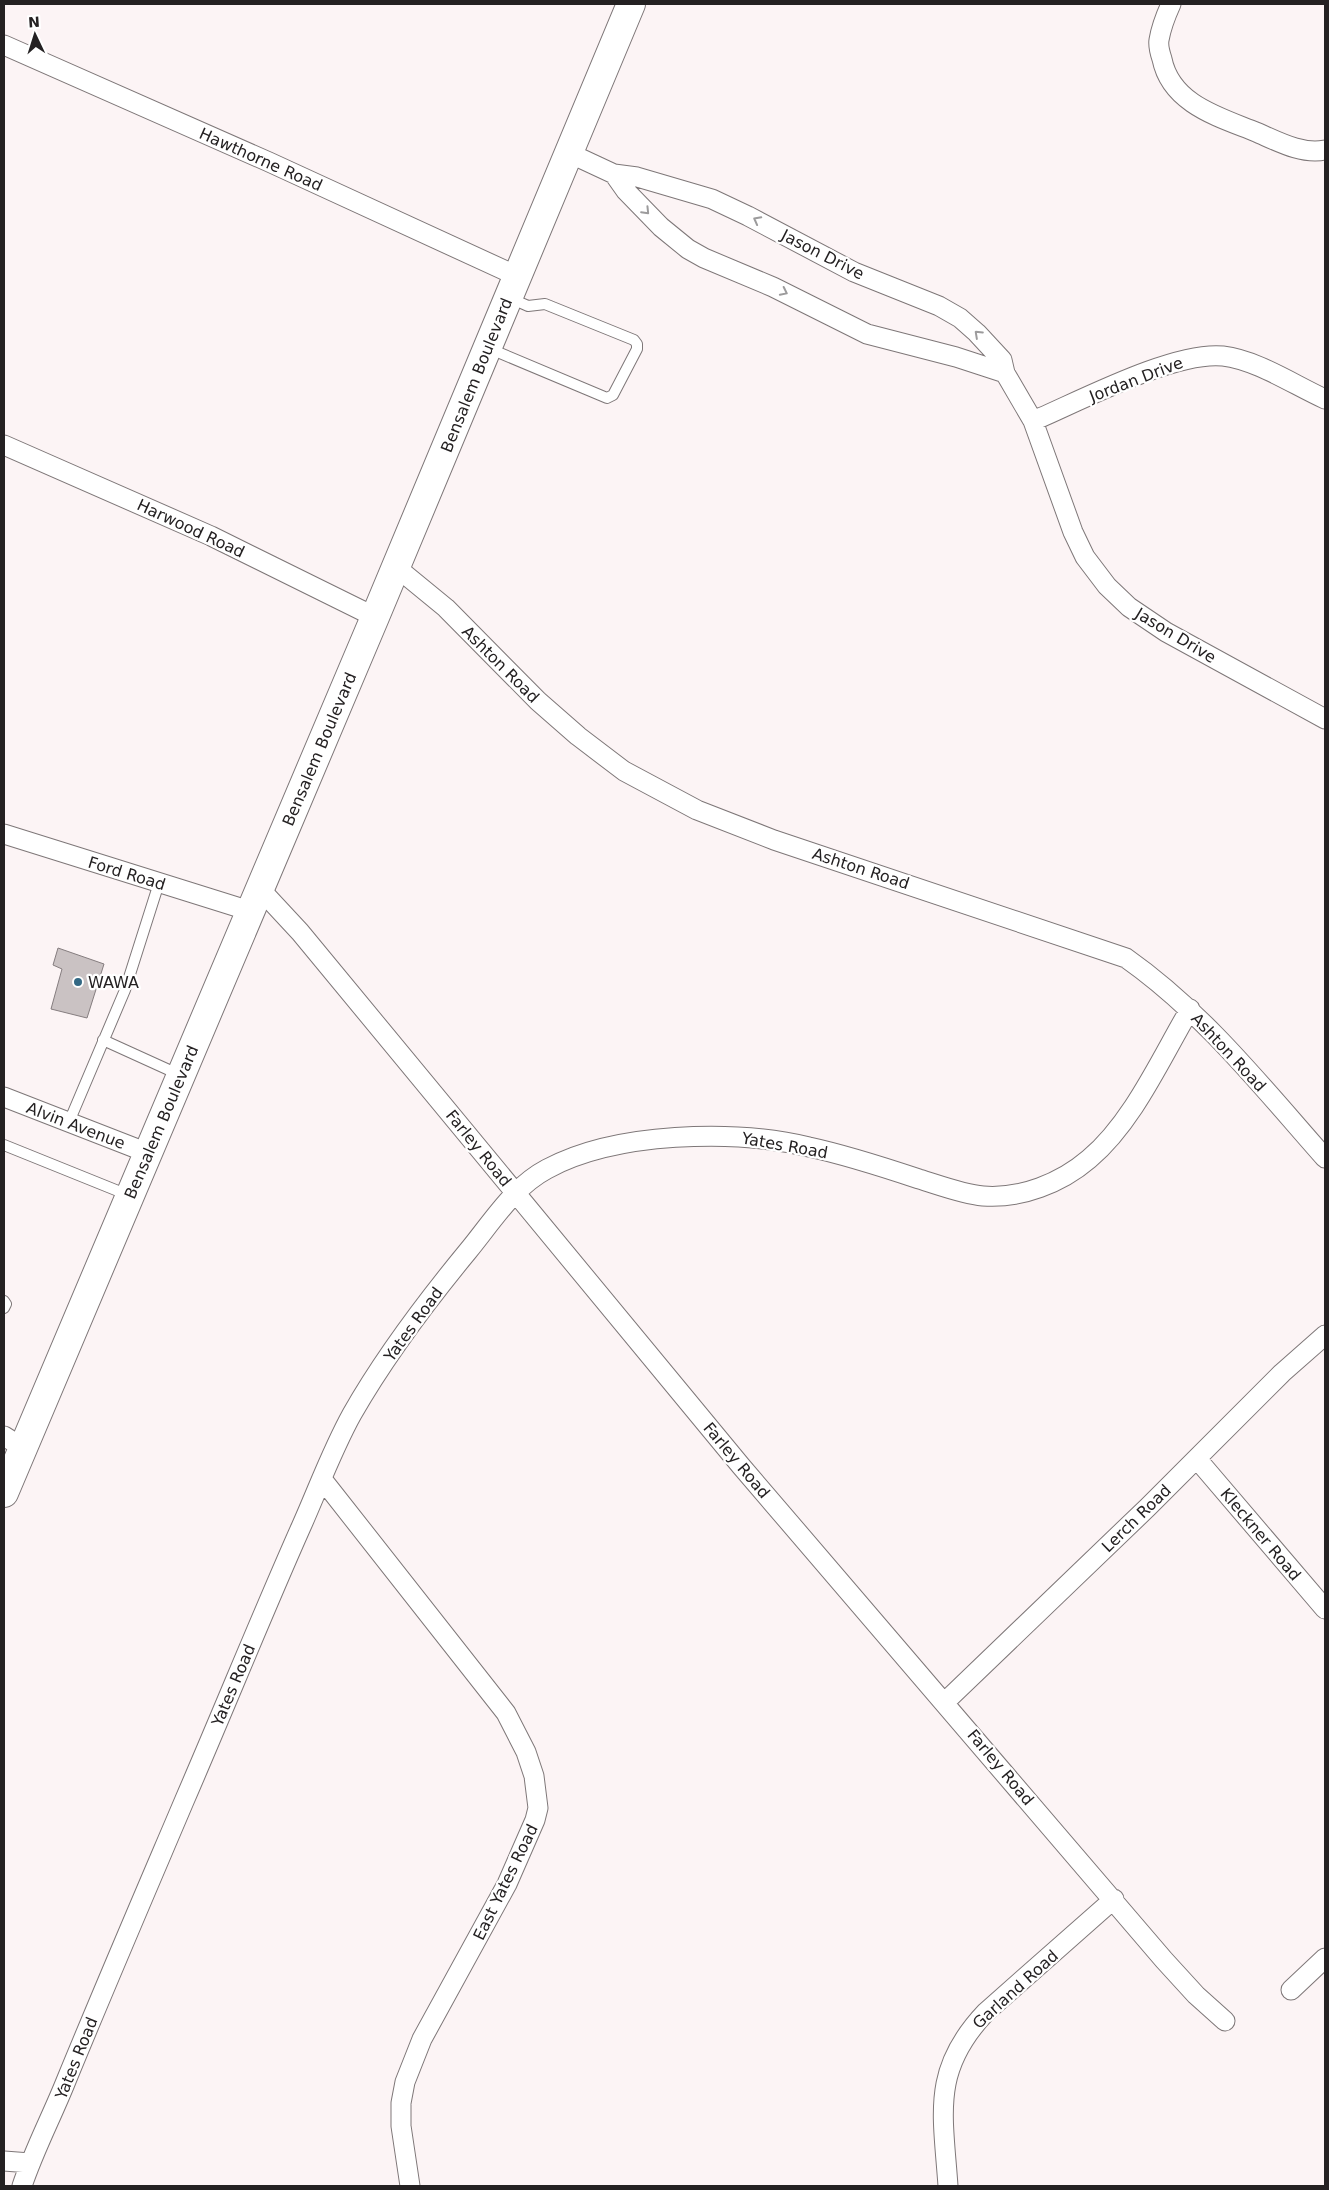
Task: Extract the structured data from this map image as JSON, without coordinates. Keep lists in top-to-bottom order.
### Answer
{
  "streets": {
    "main road": ["Bensalem Boulevard"],
    "street": [
      "Hawthorne Road",
      "Jason Drive",
      "Jordan Drive",
      "Harwood Road",
      "Ashton Road",
      "Ford Road",
      "Alvin Avenue",
      "Yates Road",
      "Farley Road",
      "Lerch Road",
      "Kleckner Road",
      "East Yates Road",
      "Garland Road"
    ]
  },
  "crossings": [
    ["Hawthorne Road", "Bensalem Boulevard"],
    ["Jason Drive", "Bensalem Boulevard"],
    ["Jason Drive", "Jordan Drive"],
    ["Bensalem Boulevard", "Harwood Road"],
    ["Bensalem Boulevard", "Ashton Road"],
    ["Bensalem Boulevard", "Ford Road"],
    ["Bensalem Boulevard", "Alvin Avenue"],
    ["Bensalem Boulevard", "Farley Road"],
    ["Ashton Road", "Yates Road"],
    ["Ford Road", "Farley Road"],
    ["Yates Road", "Farley Road"],
    ["Yates Road", "East Yates Road"],
    ["Farley Road", "Lerch Road"],
    ["Farley Road", "Garland Road"],
    ["Lerch Road", "Kleckner Road"]
  ],
  "places": ["WAWA"],
  "north": "top"
}
